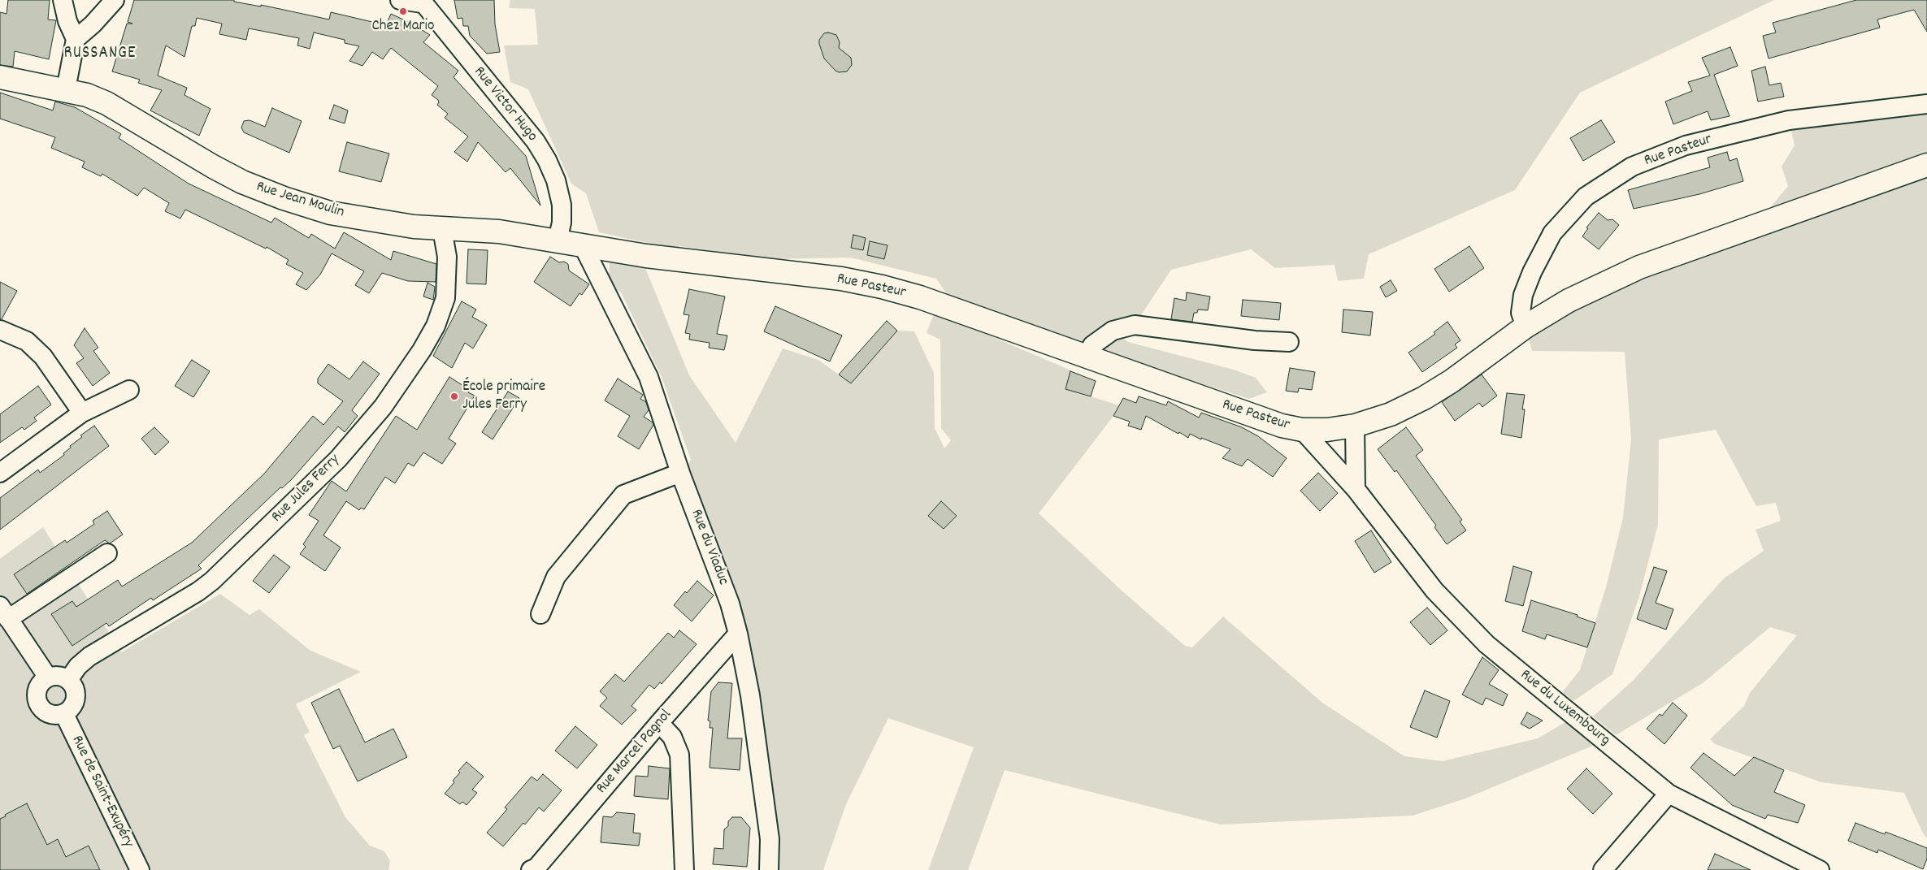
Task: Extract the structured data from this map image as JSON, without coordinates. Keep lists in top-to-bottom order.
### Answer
{
  "streets": {
    "main road": ["Rue Pasteur", "Rue Jean Moulin"],
    "street": [
      "Rue Victor Hugo",
      "Rue Jules Ferry",
      "Rue du Viaduc",
      "Rue du Luxembourg",
      "Rue Marcel Pagnol",
      "Rue de Saint-Exupéry"
    ]
  },
  "crossings": [
    ["Rue Victor Hugo", "Rue Jean Moulin"],
    ["Rue Pasteur", "Rue Jean Moulin"],
    ["Rue Pasteur", "Rue du Luxembourg"],
    ["Rue Jean Moulin", "Rue Jules Ferry"],
    ["Rue Jean Moulin", "Rue du Viaduc"],
    ["Rue Jules Ferry", "Rue de Saint-Exupéry"],
    ["Rue du Viaduc", "Rue Marcel Pagnol"]
  ],
  "districts": ["RUSSANGE"],
  "places": ["Chez Mario", "École primaire Jules Ferry"]
}
